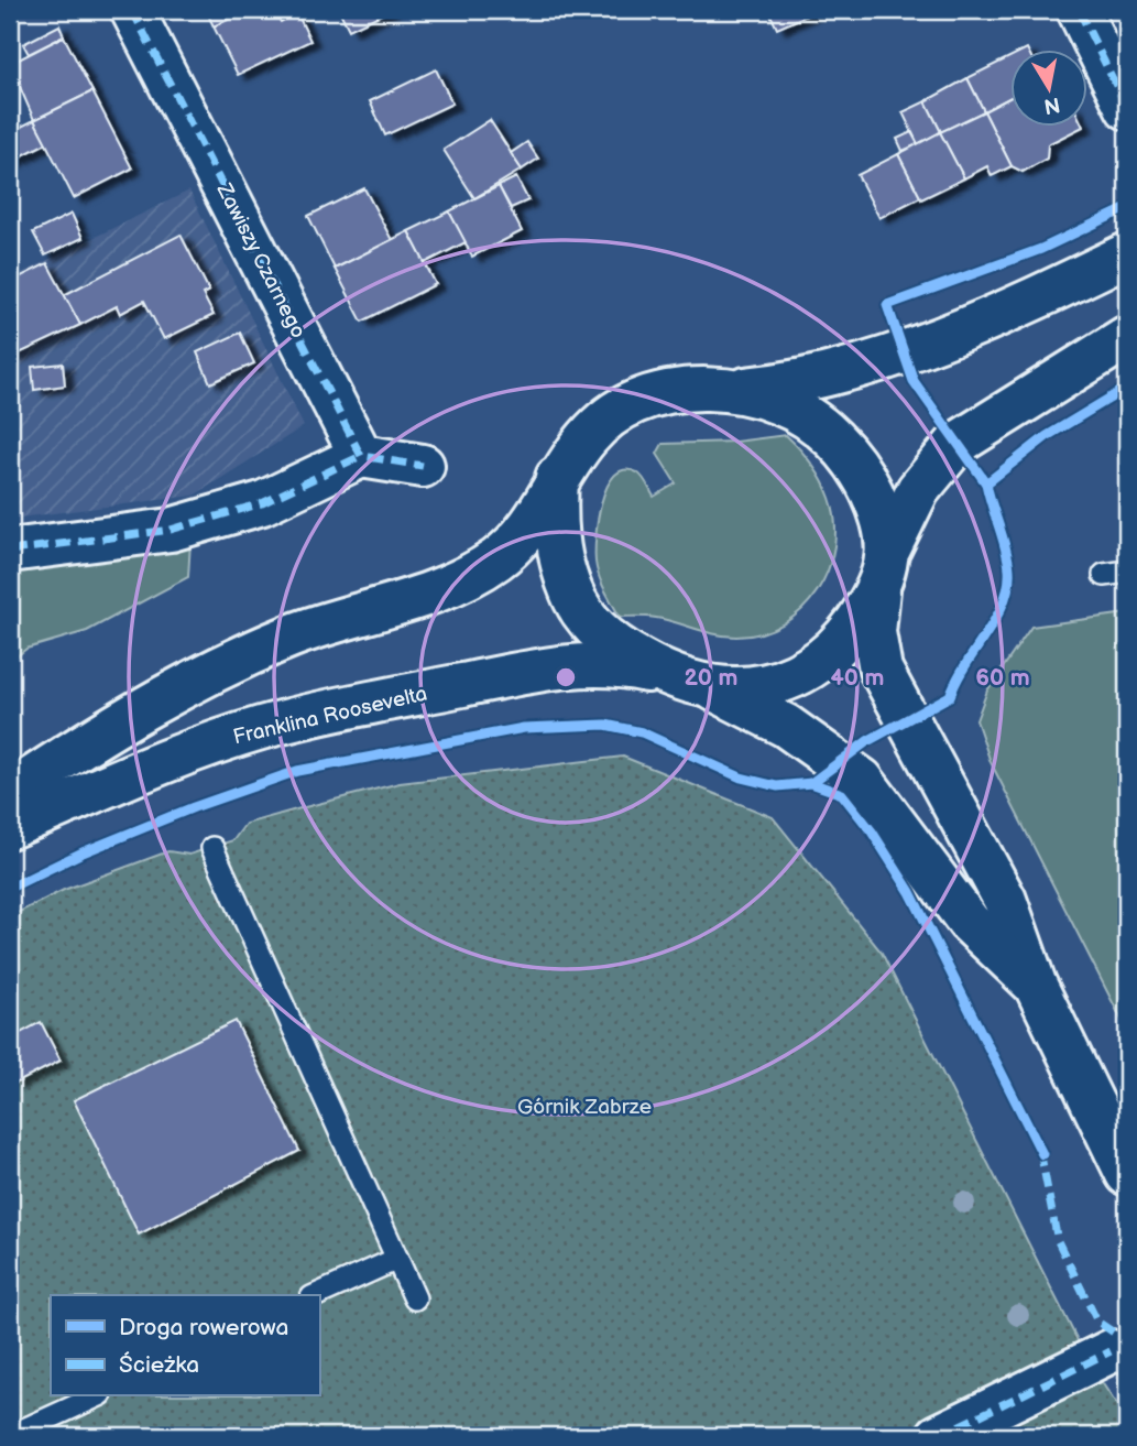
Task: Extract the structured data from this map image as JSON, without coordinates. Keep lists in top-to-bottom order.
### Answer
{
  "streets": {
    "street": ["Zawiszy Czarnego", "Franklina Roosevelta"]
  },
  "parks": ["Górnik Zabrze"],
  "legend": ["Droga rowerowa", "Ścieżka"],
  "north": "bottom",
  "rings": ["20 m", "40 m", "60 m"]
}
